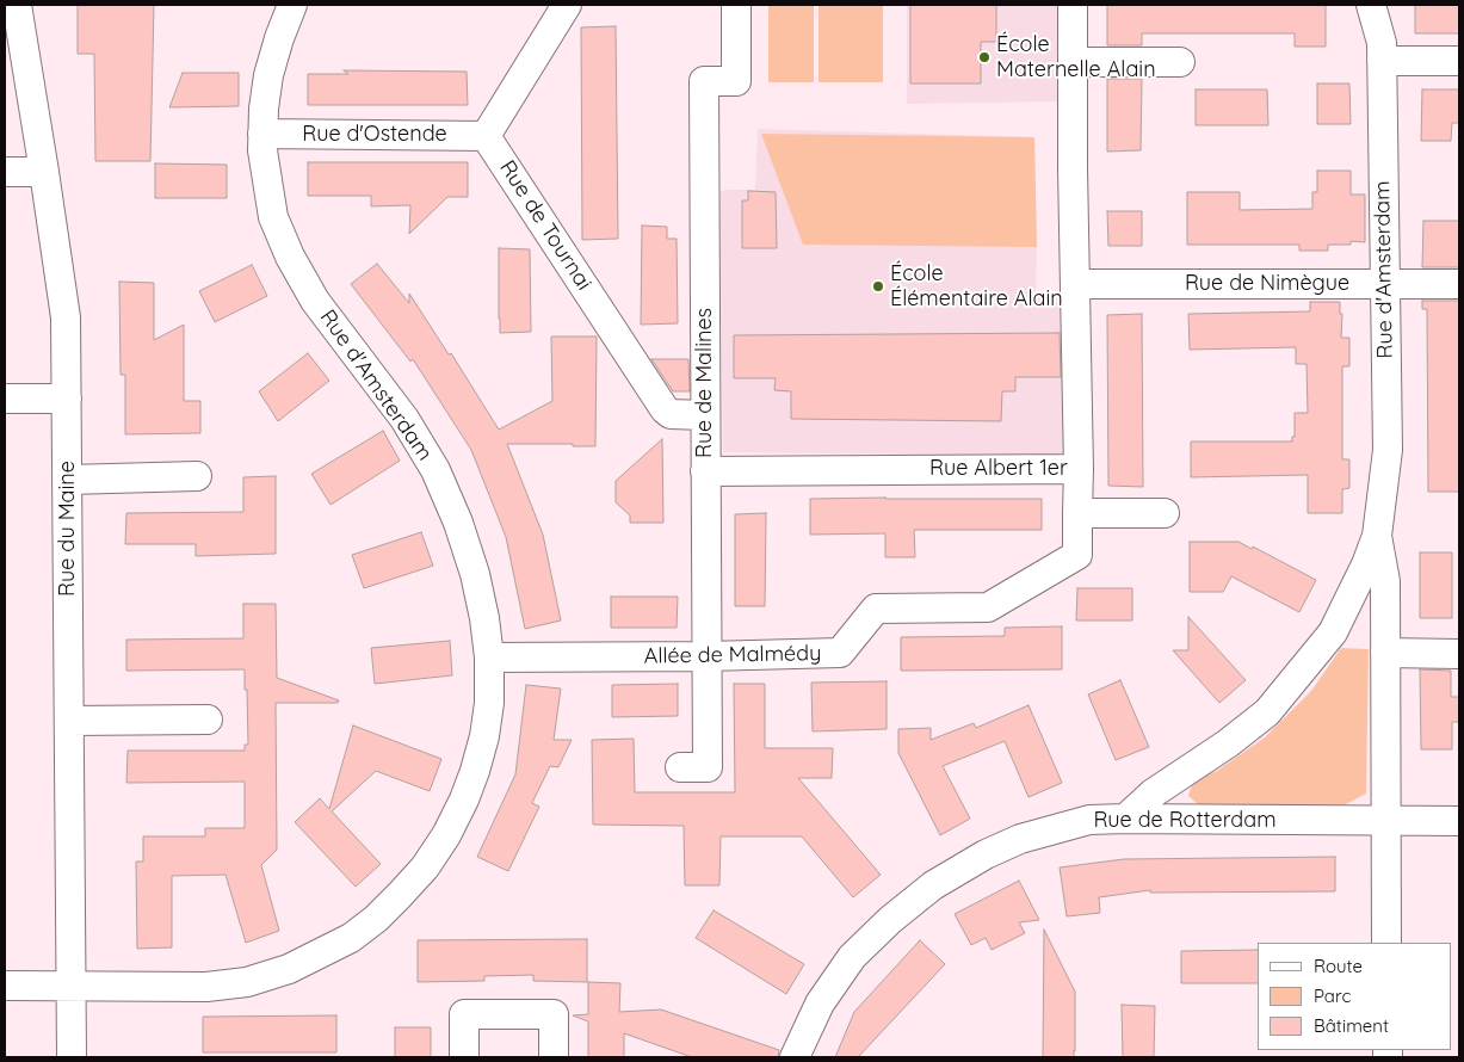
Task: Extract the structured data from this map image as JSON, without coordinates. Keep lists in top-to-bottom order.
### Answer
{
  "streets": {
    "street": [
      "Rue d'Ostende",
      "Rue de Tournai",
      "Rue d'Amsterdam",
      "Rue de Nimègue",
      "Rue de Malines",
      "Rue Albert 1er",
      "Rue du Maine",
      "Allée de Malmédy",
      "Rue de Rotterdam"
    ]
  },
  "crossings": [
    ["Rue d'Ostende", "Rue de Tournai"],
    ["Rue d'Ostende", "Rue d'Amsterdam"],
    ["Rue de Tournai", "Rue de Malines"],
    ["Rue d'Amsterdam", "Rue de Nimègue"],
    ["Rue d'Amsterdam", "Rue du Maine"],
    ["Rue d'Amsterdam", "Allée de Malmédy"],
    ["Rue d'Amsterdam", "Rue de Rotterdam"],
    ["Rue de Nimègue", "Rue Albert 1er"],
    ["Rue de Malines", "Rue Albert 1er"],
    ["Rue de Malines", "Allée de Malmédy"],
    ["Rue Albert 1er", "Allée de Malmédy"]
  ],
  "places": ["École Maternelle Alain", "École Élémentaire Alain"],
  "legend": ["Route", "Parc", "Bâtiment"]
}
